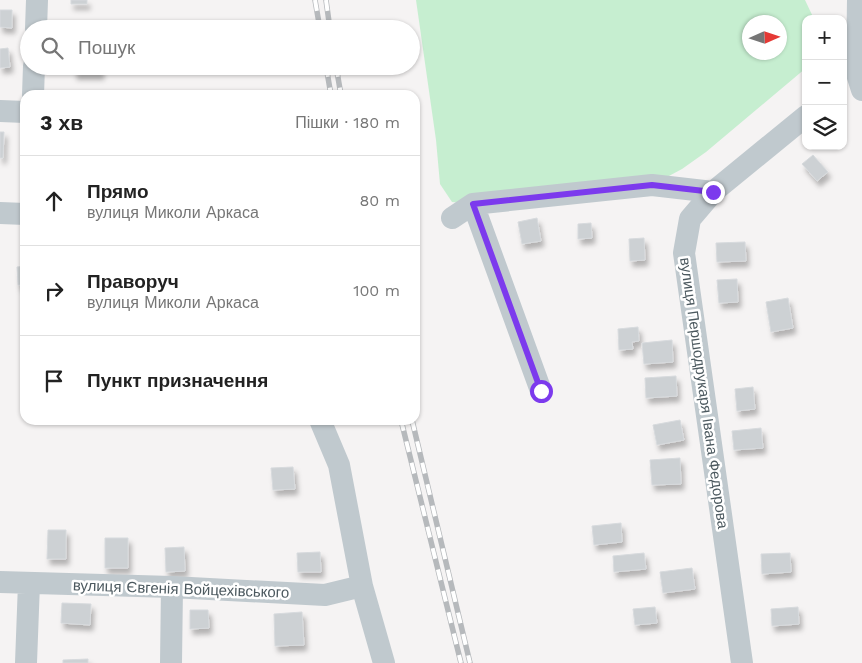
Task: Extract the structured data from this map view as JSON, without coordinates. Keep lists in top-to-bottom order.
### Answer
{
  "streets": {
    "street": ["вулиця Першодрукаря Івана Федорова", "вулиця Євгенія Войцехівського"]
  },
  "north": "right",
  "page": {
    "map_buttons": ["+", "−"],
    "search": "Пошук",
    "heading": ["3 хв", "Пішки · 180 m"],
    "list": [
      ["Прямо", "вулиця Миколи Аркаса", "80 m"],
      ["Праворуч", "вулиця Миколи Аркаса", "100 m"],
      "Пункт призначення"
    ]
  }
}
